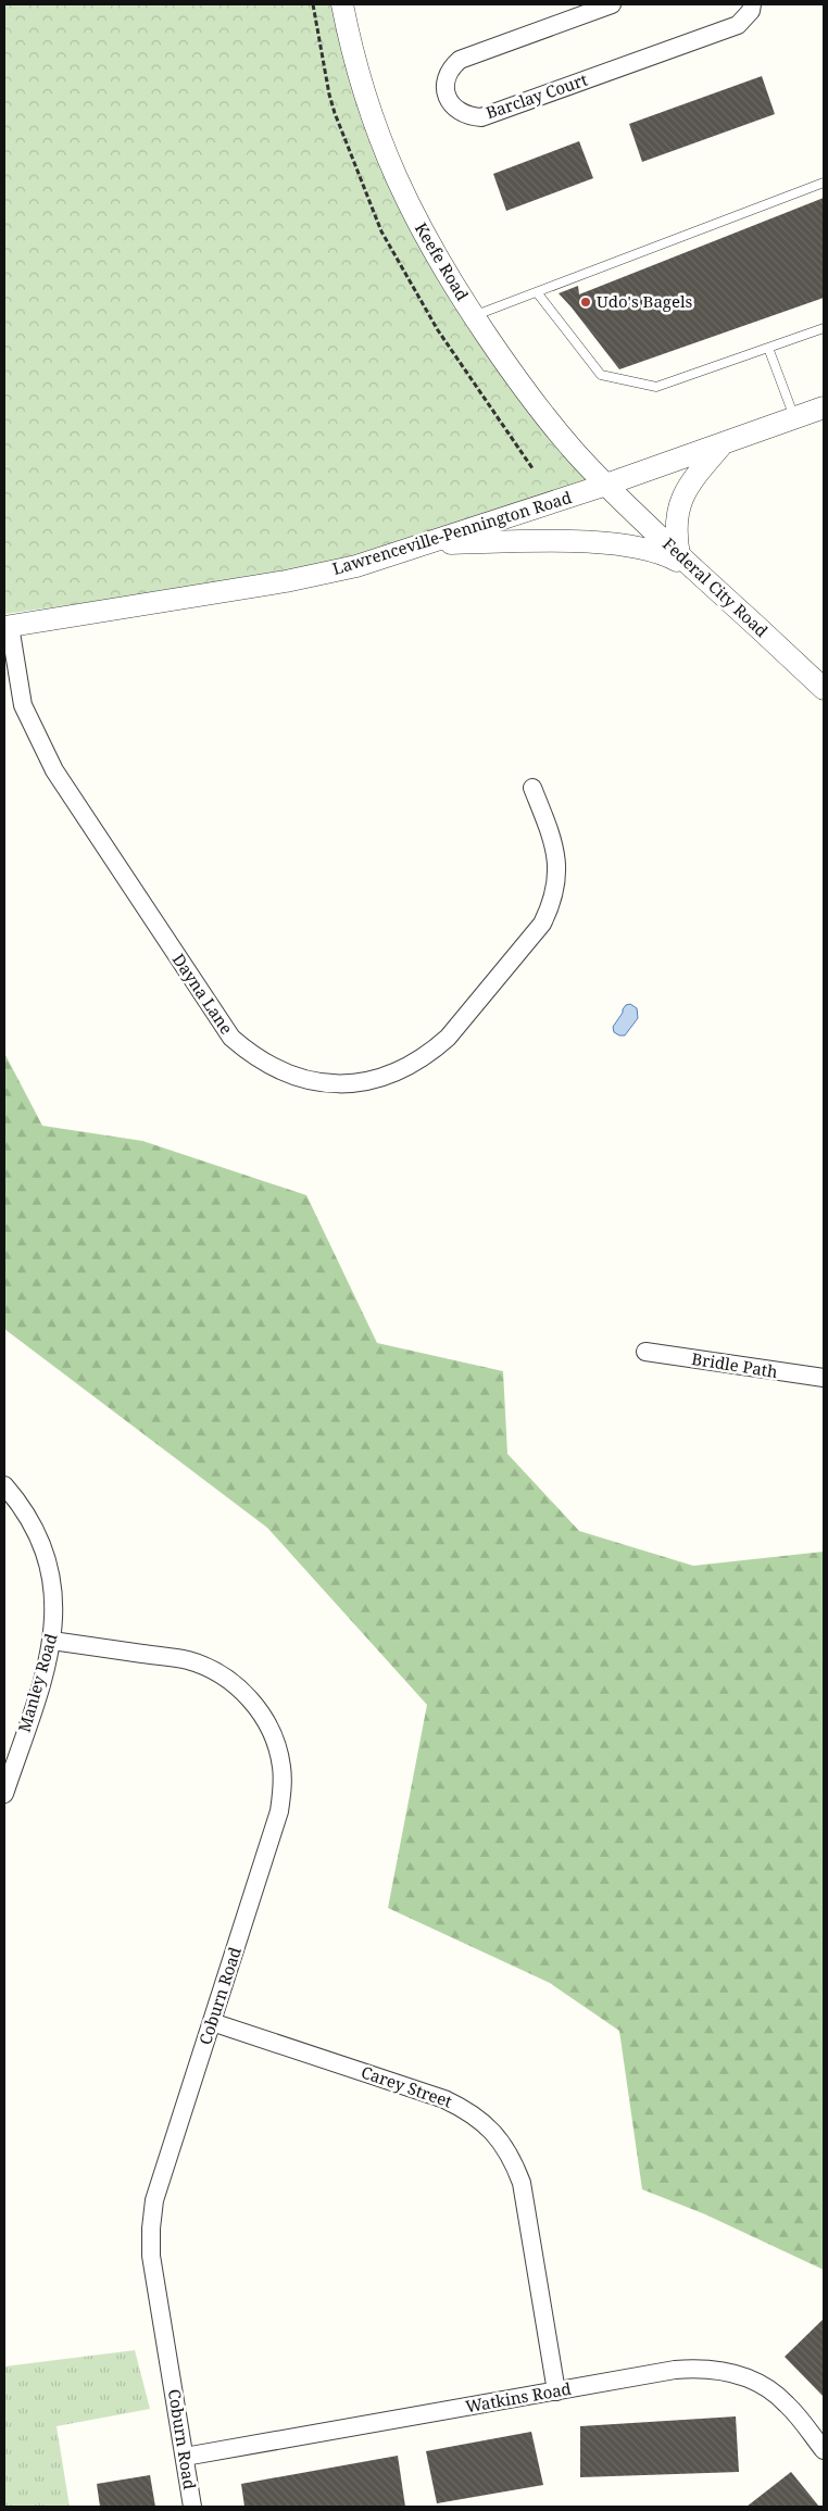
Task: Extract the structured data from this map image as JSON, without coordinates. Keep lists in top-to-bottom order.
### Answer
{
  "streets": {
    "street": [
      "Barclay Court",
      "Keefe Road",
      "Lawrenceville-Pennington Road",
      "Federal City Road",
      "Dayna Lane",
      "Bridle Path",
      "Manley Road",
      "Coburn Road",
      "Carey Street",
      "Watkins Road"
    ]
  },
  "crossings": [
    ["Keefe Road", "Lawrenceville-Pennington Road"],
    ["Keefe Road", "Federal City Road"],
    ["Lawrenceville-Pennington Road", "Federal City Road"],
    ["Lawrenceville-Pennington Road", "Dayna Lane"],
    ["Manley Road", "Coburn Road"],
    ["Coburn Road", "Carey Street"],
    ["Coburn Road", "Watkins Road"],
    ["Carey Street", "Watkins Road"]
  ],
  "places": ["Udo's Bagels"]
}
